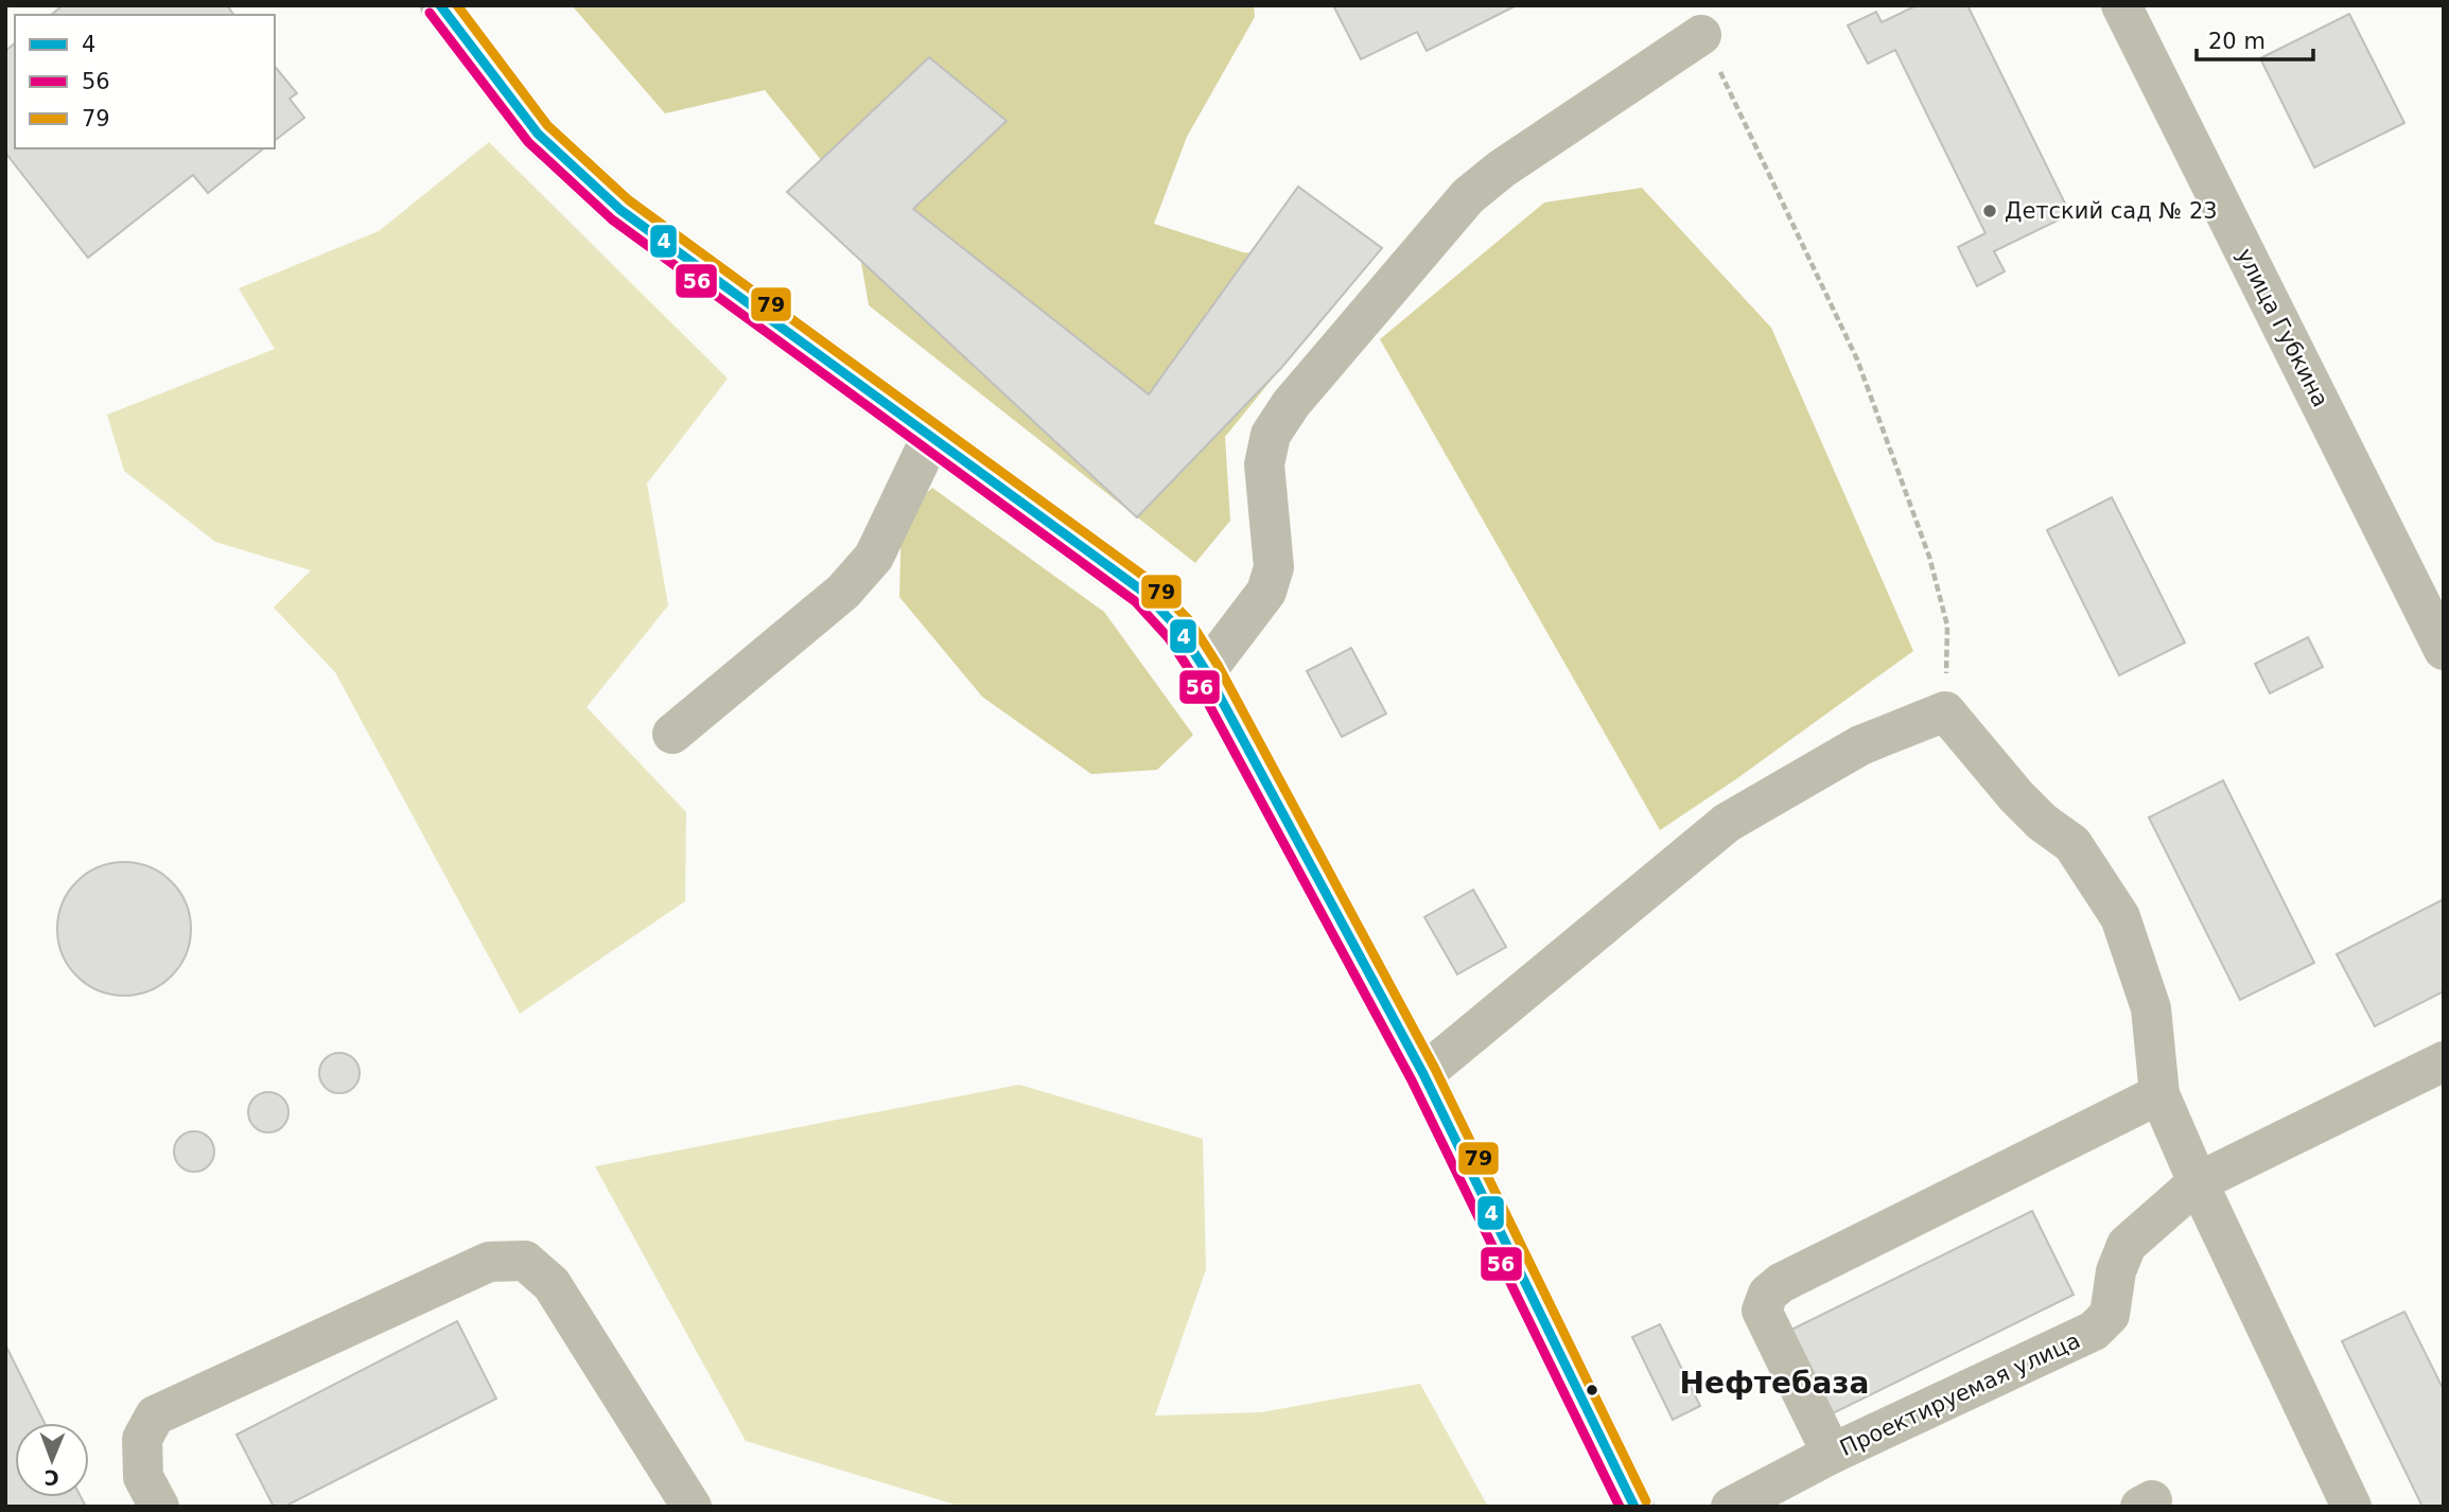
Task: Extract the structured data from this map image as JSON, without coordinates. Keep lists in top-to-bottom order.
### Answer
{
  "streets": {
    "street": ["улица Губкина", "Проектируемая улица"]
  },
  "districts": ["Нефтебаза"],
  "places": ["Детский сад № 23"],
  "lines": ["transit line 4", "transit line 79", "transit line 56"],
  "legend": ["4", "56", "79"],
  "scale_bar": "20 m",
  "north": "bottom"
}
